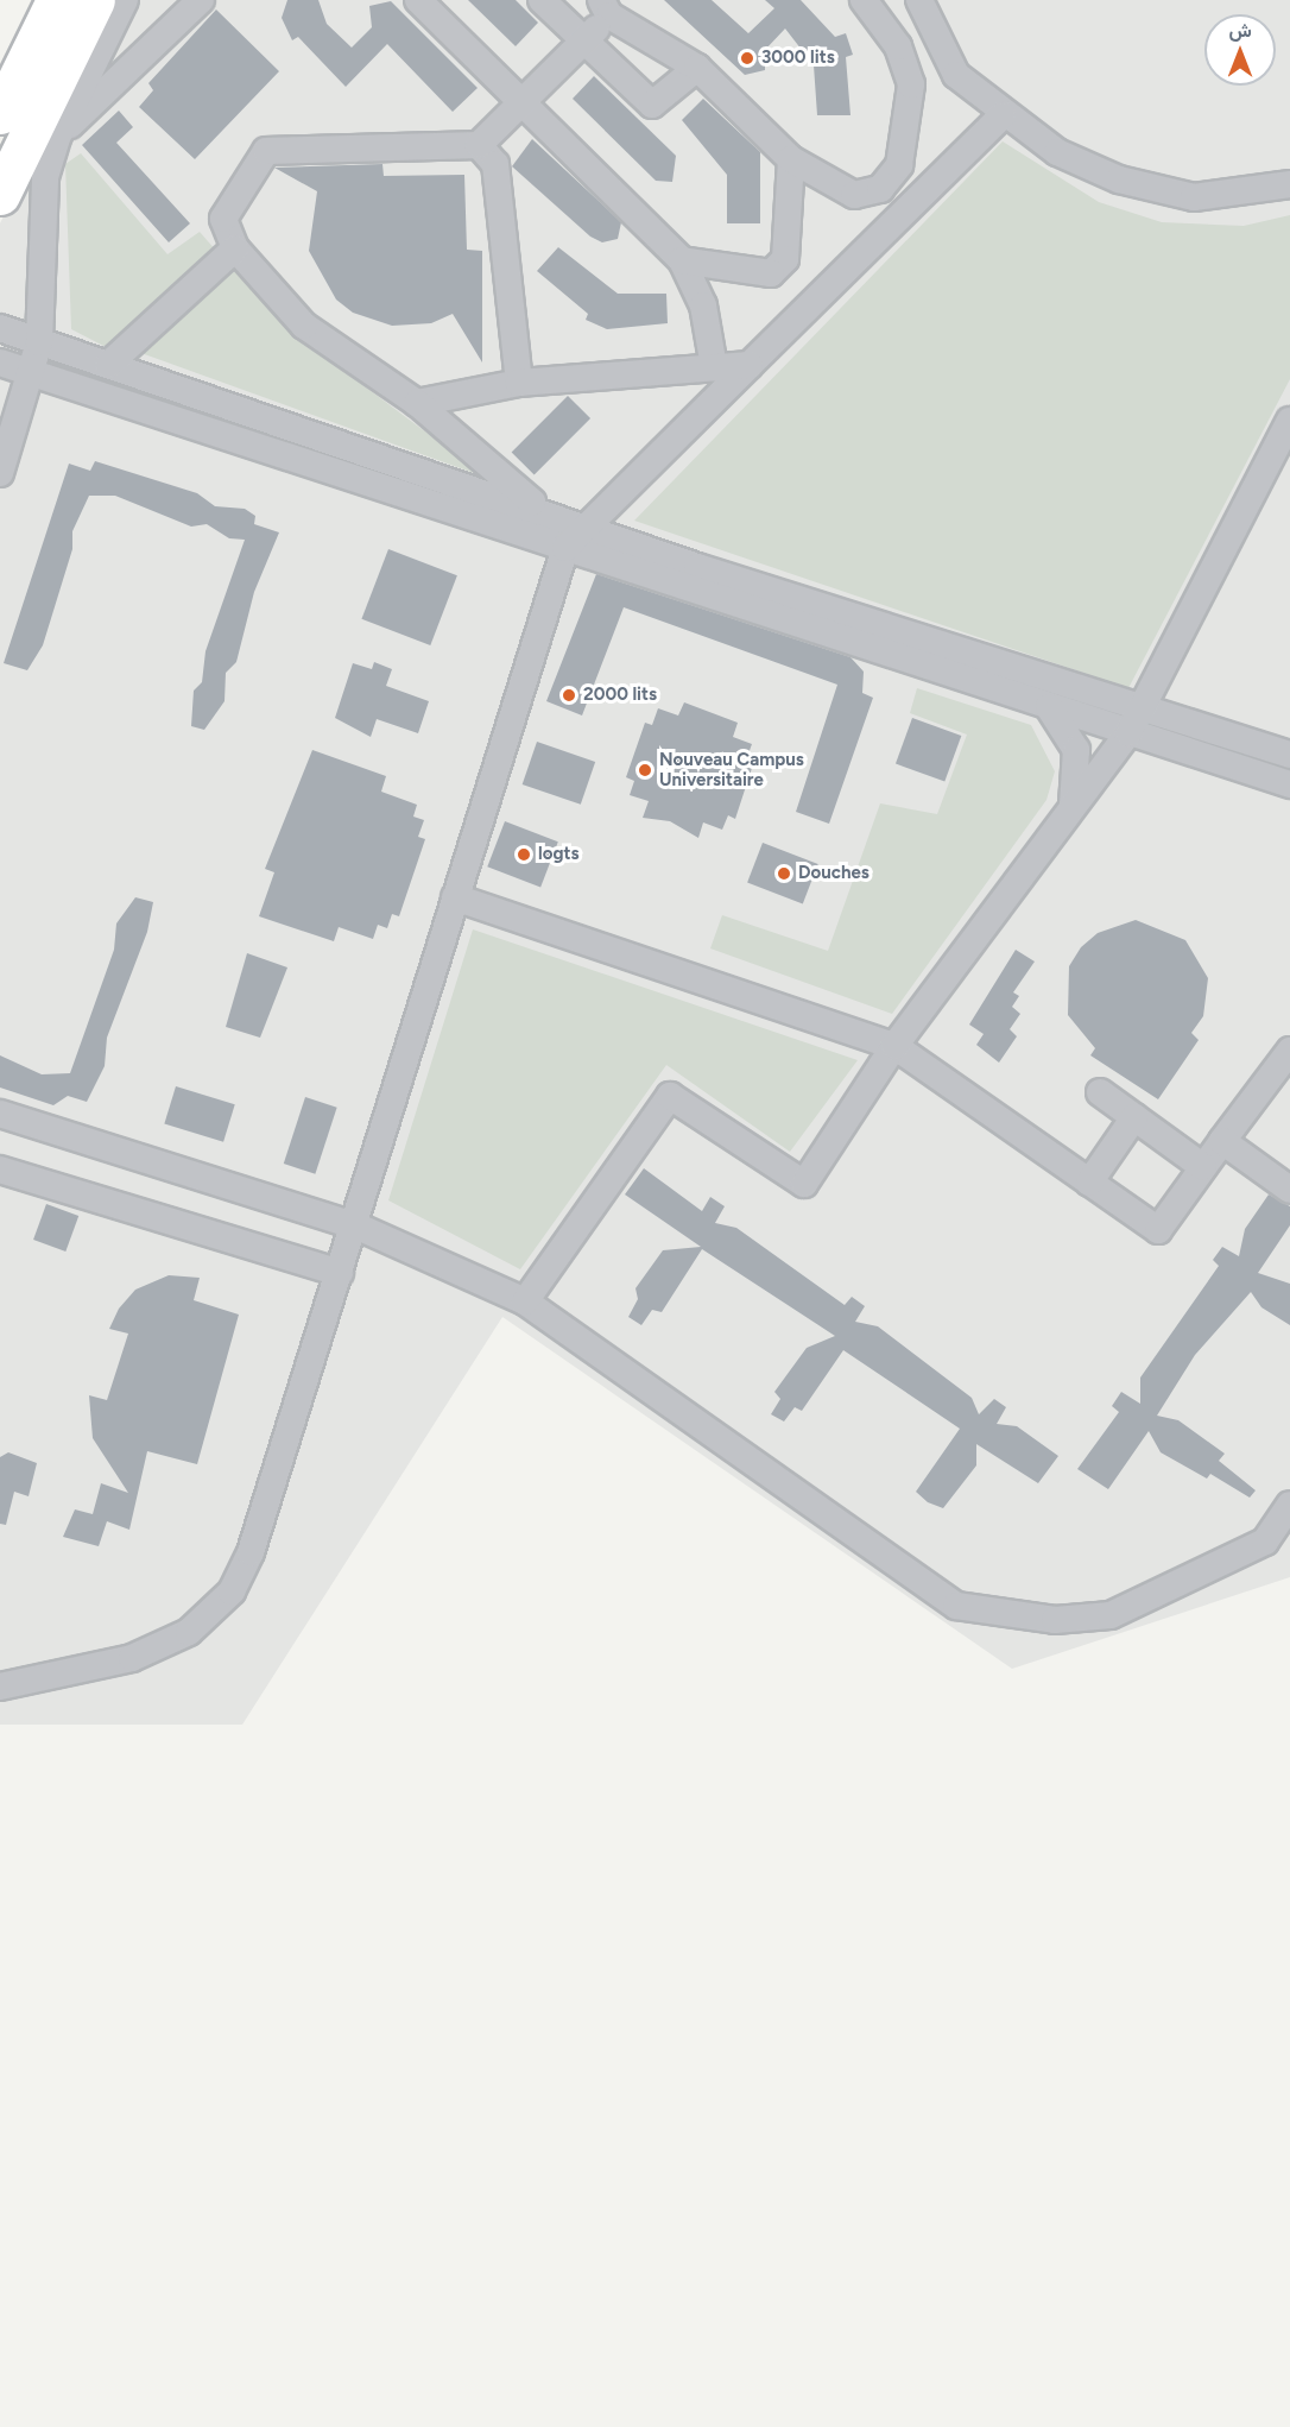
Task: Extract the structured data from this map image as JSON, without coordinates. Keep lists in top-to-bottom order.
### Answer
{
  "places": [
    "3000 lits",
    "2000 lits",
    "Nouveau Campus Universitaire",
    "logts",
    "Douches"
  ],
  "north": "top"
}
